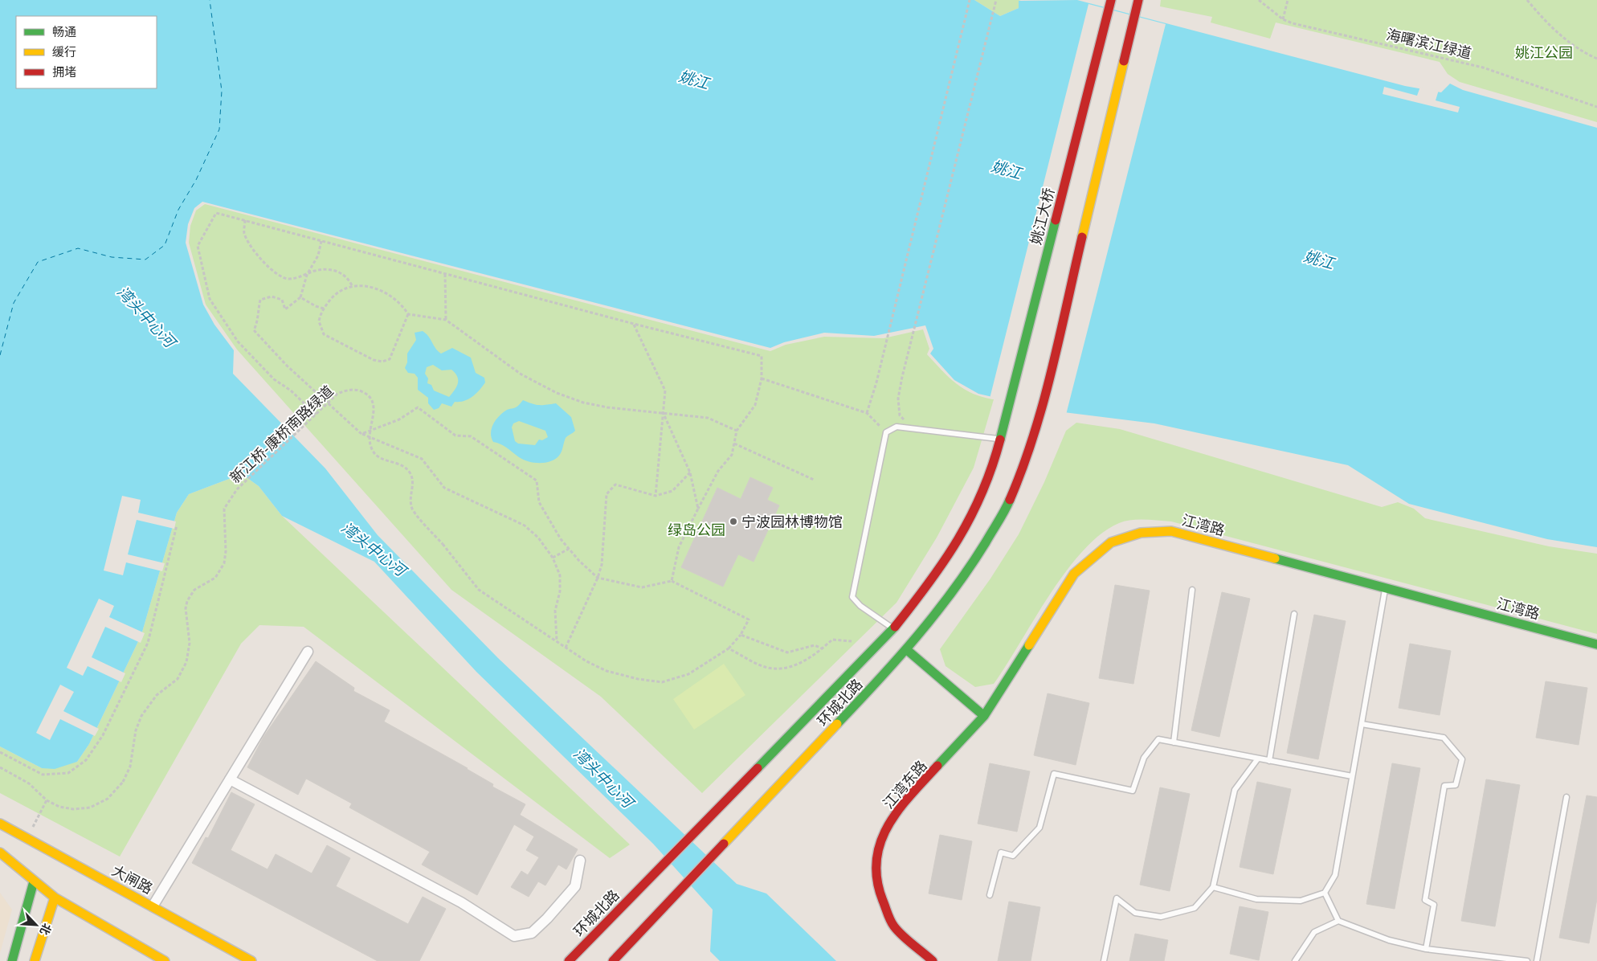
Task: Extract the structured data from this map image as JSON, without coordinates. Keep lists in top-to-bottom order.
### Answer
{
  "streets": {
    "main road": [
      "姚江大桥",
      "江湾路",
      "环城北路",
      "江湾东路",
      "大闸路"
    ],
    "path": ["海曙滨江绿道", "新江桥-康桥南路绿道"]
  },
  "crossings": [
    ["姚江大桥", "环城北路"],
    ["江湾路", "江湾东路"]
  ],
  "water": ["姚江", "湾头中心河"],
  "parks": ["姚江公园", "绿岛公园"],
  "places": ["宁波园林博物馆"],
  "legend": ["畅通", "缓行", "拥堵"],
  "north": "bottom right"
}
